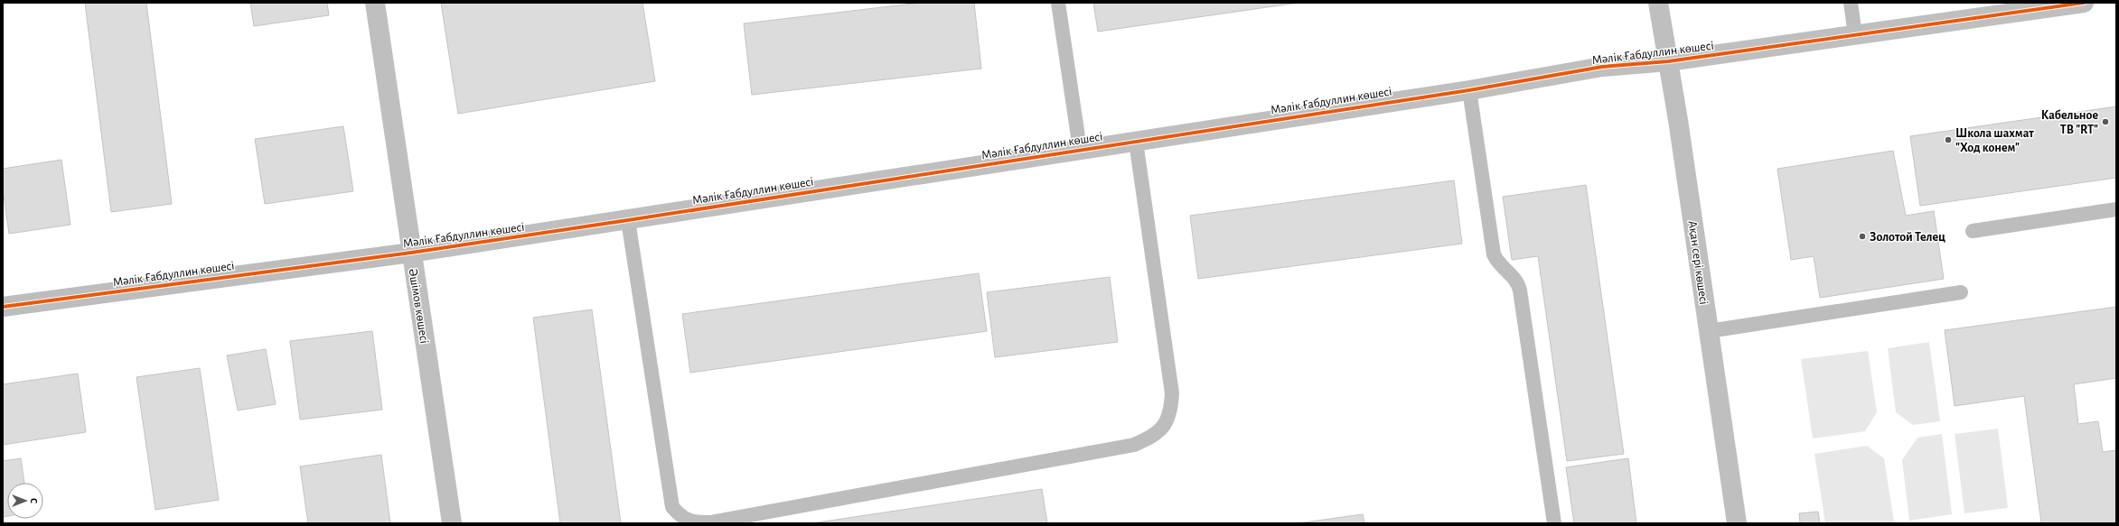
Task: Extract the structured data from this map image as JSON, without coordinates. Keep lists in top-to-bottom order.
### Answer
{
  "streets": {
    "street": ["Мәлік Ғабдуллин көшесі", "Ақан сері көшесі", "Әшімов көшесі"]
  },
  "crossings": [
    ["Мәлік Ғабдуллин көшесі", "Ақан сері көшесі"],
    ["Мәлік Ғабдуллин көшесі", "Әшімов көшесі"]
  ],
  "places": ["Кабельное ТВ \"RT\"", "Школа шахмат \"Ход конем\"", "Золотой Телец"],
  "north": "right"
}
